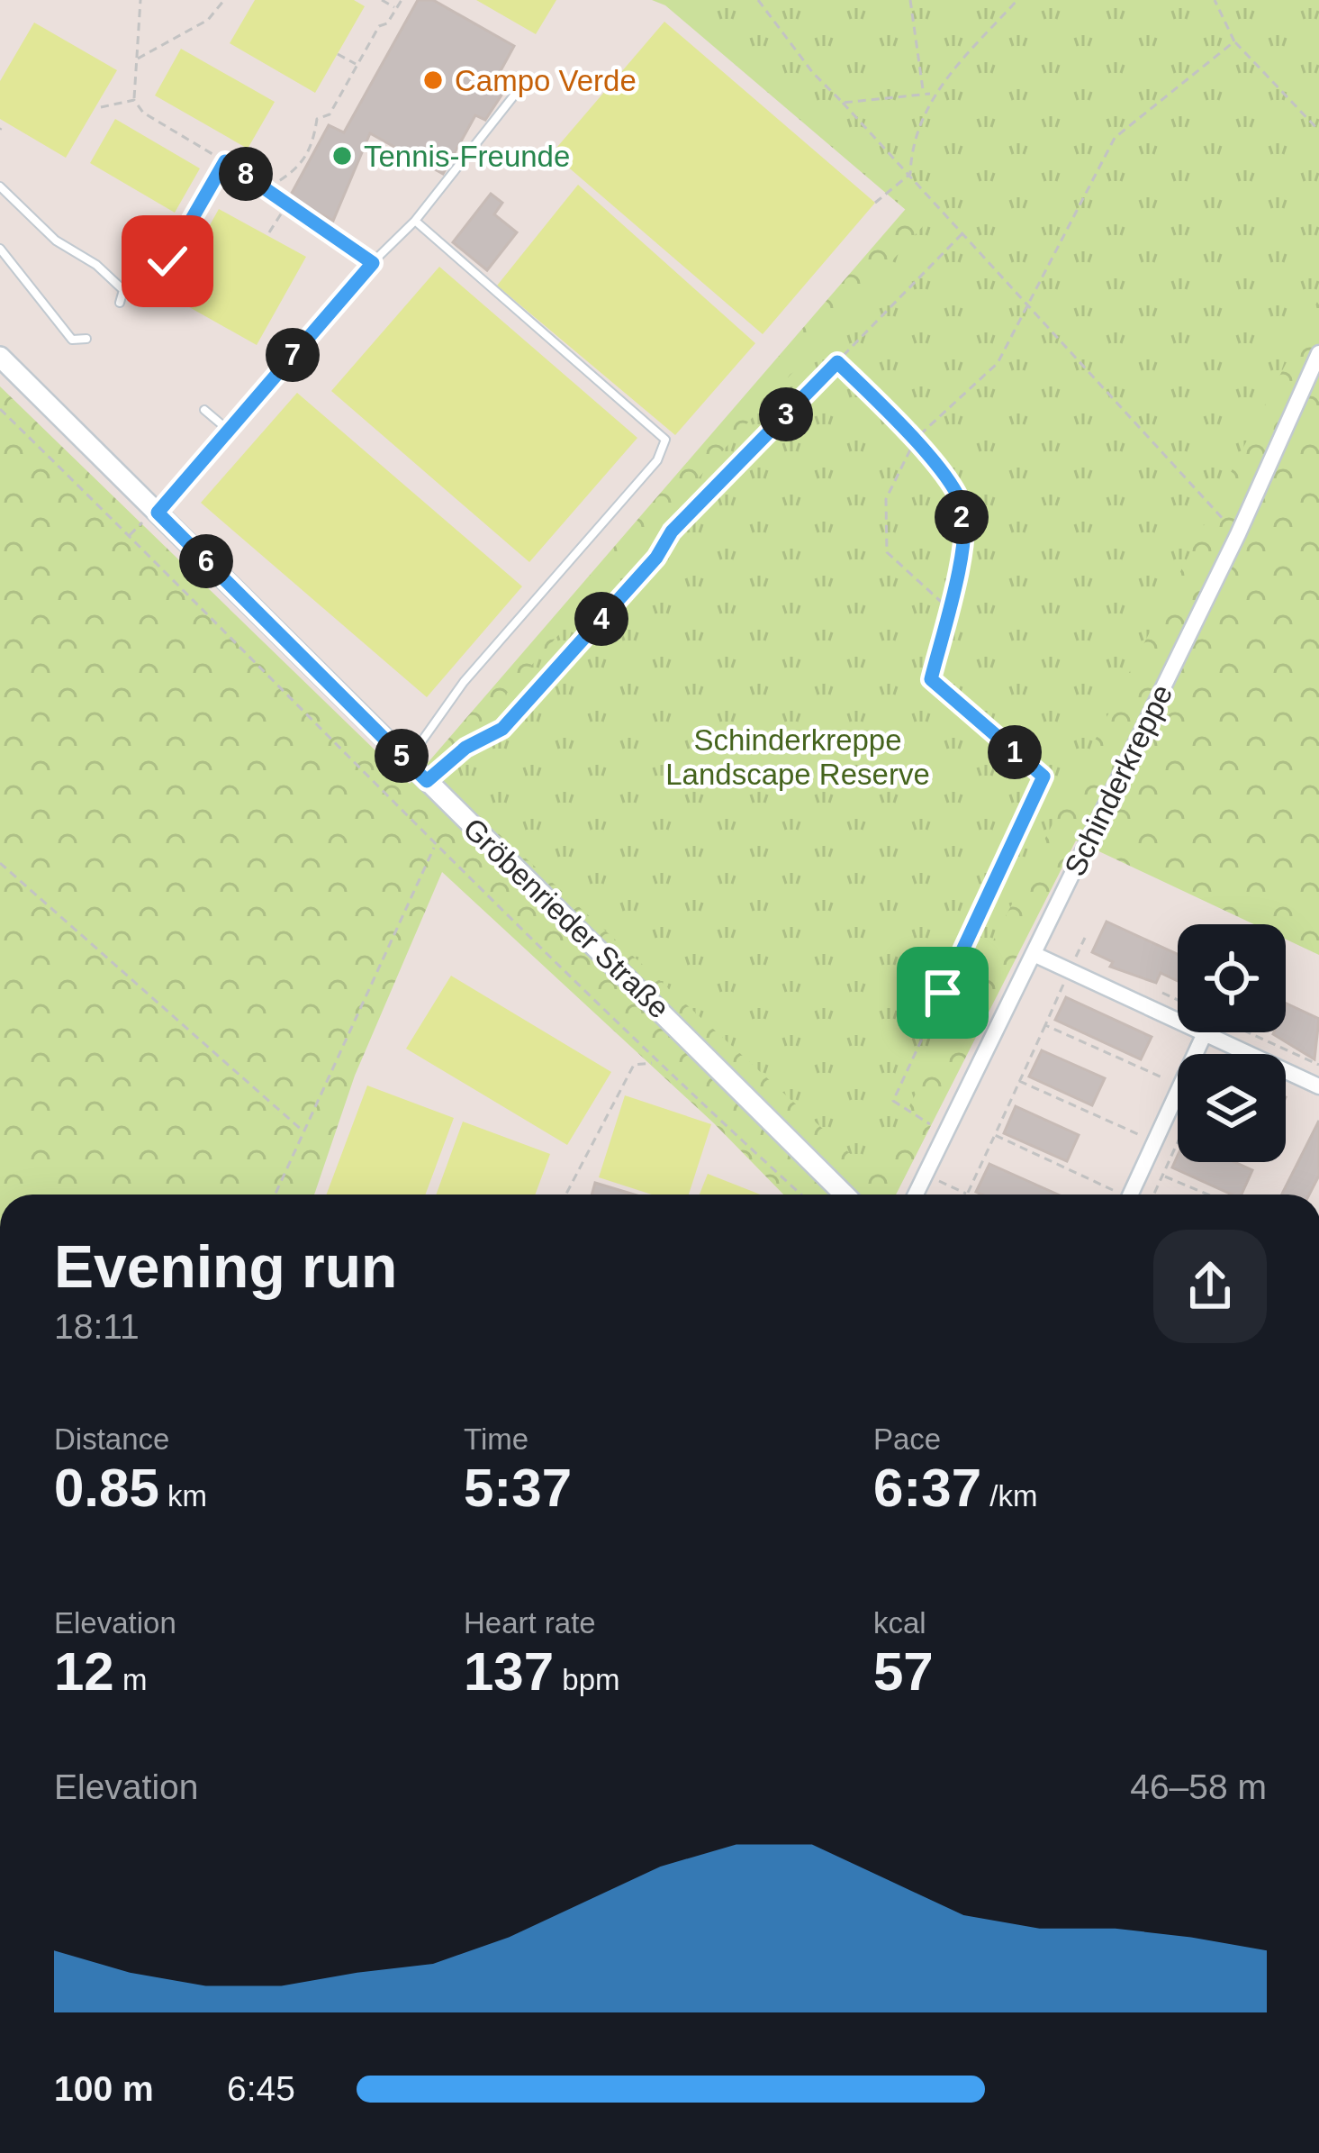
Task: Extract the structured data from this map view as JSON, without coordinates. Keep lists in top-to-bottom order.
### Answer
{
  "streets": {
    "street": ["Schinderkreppe", "Gröbenrieder Straße"]
  },
  "parks": ["Schinderkreppe Landscape Reserve"],
  "places": ["Campo Verde", "Tennis-Freunde"],
  "page": {
    "pins": [
      "8",
      "7",
      "3",
      "2",
      "6",
      "4",
      "1",
      "5"
    ],
    "heading": ["Evening run", "18:11"],
    "stats": [
      ["Distance", "0.85 km"],
      ["Time", "5:37"],
      ["Pace", "6:37 /km"],
      ["Elevation", "12 m"],
      ["Heart rate", "137 bpm"],
      ["kcal", "57"]
    ],
    "chart": ["Elevation", "46–58 m"],
    "list": [
      {
        "name": "100 m",
        "note": "6:45"
      }
    ]
  }
}
